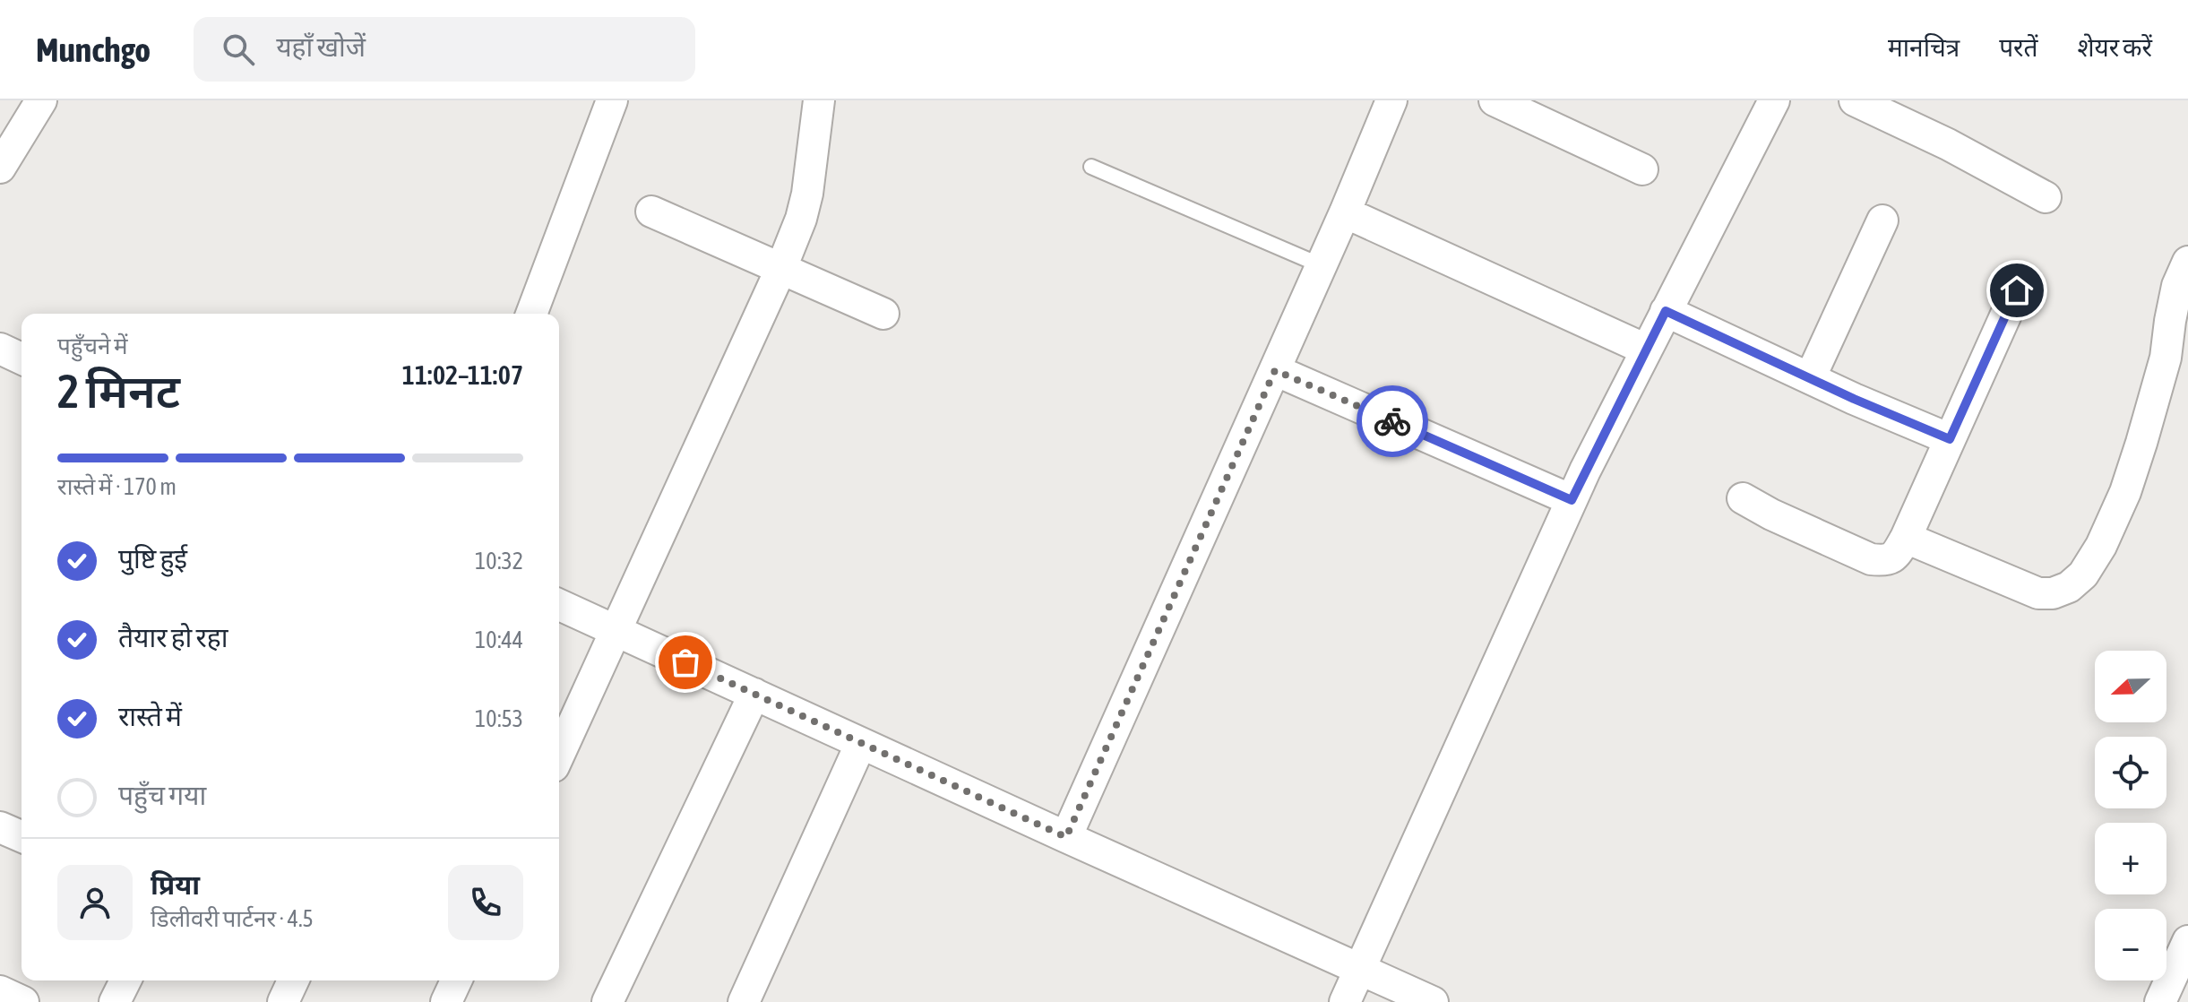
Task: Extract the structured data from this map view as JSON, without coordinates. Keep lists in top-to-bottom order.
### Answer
{
  "north": "left",
  "page": {
    "header": "Munchgo",
    "search": "यहाँ खोजें",
    "nav": ["मानचित्र", "परतें", "शेयर करें"],
    "heading": ["2 मिनट", "पहुँचने में", "11:02–11:07"],
    "panel": ["प्रिया", "डिलीवरी पार्टनर · 4.5"],
    "bar": "रास्ते में · 170 m",
    "list": [
      ["पुष्टि हुई", "10:32"],
      ["तैयार हो रहा", "10:44"],
      ["रास्ते में", "10:53"],
      "पहुँच गया"
    ],
    "map_buttons": ["+", "−"]
  }
}
